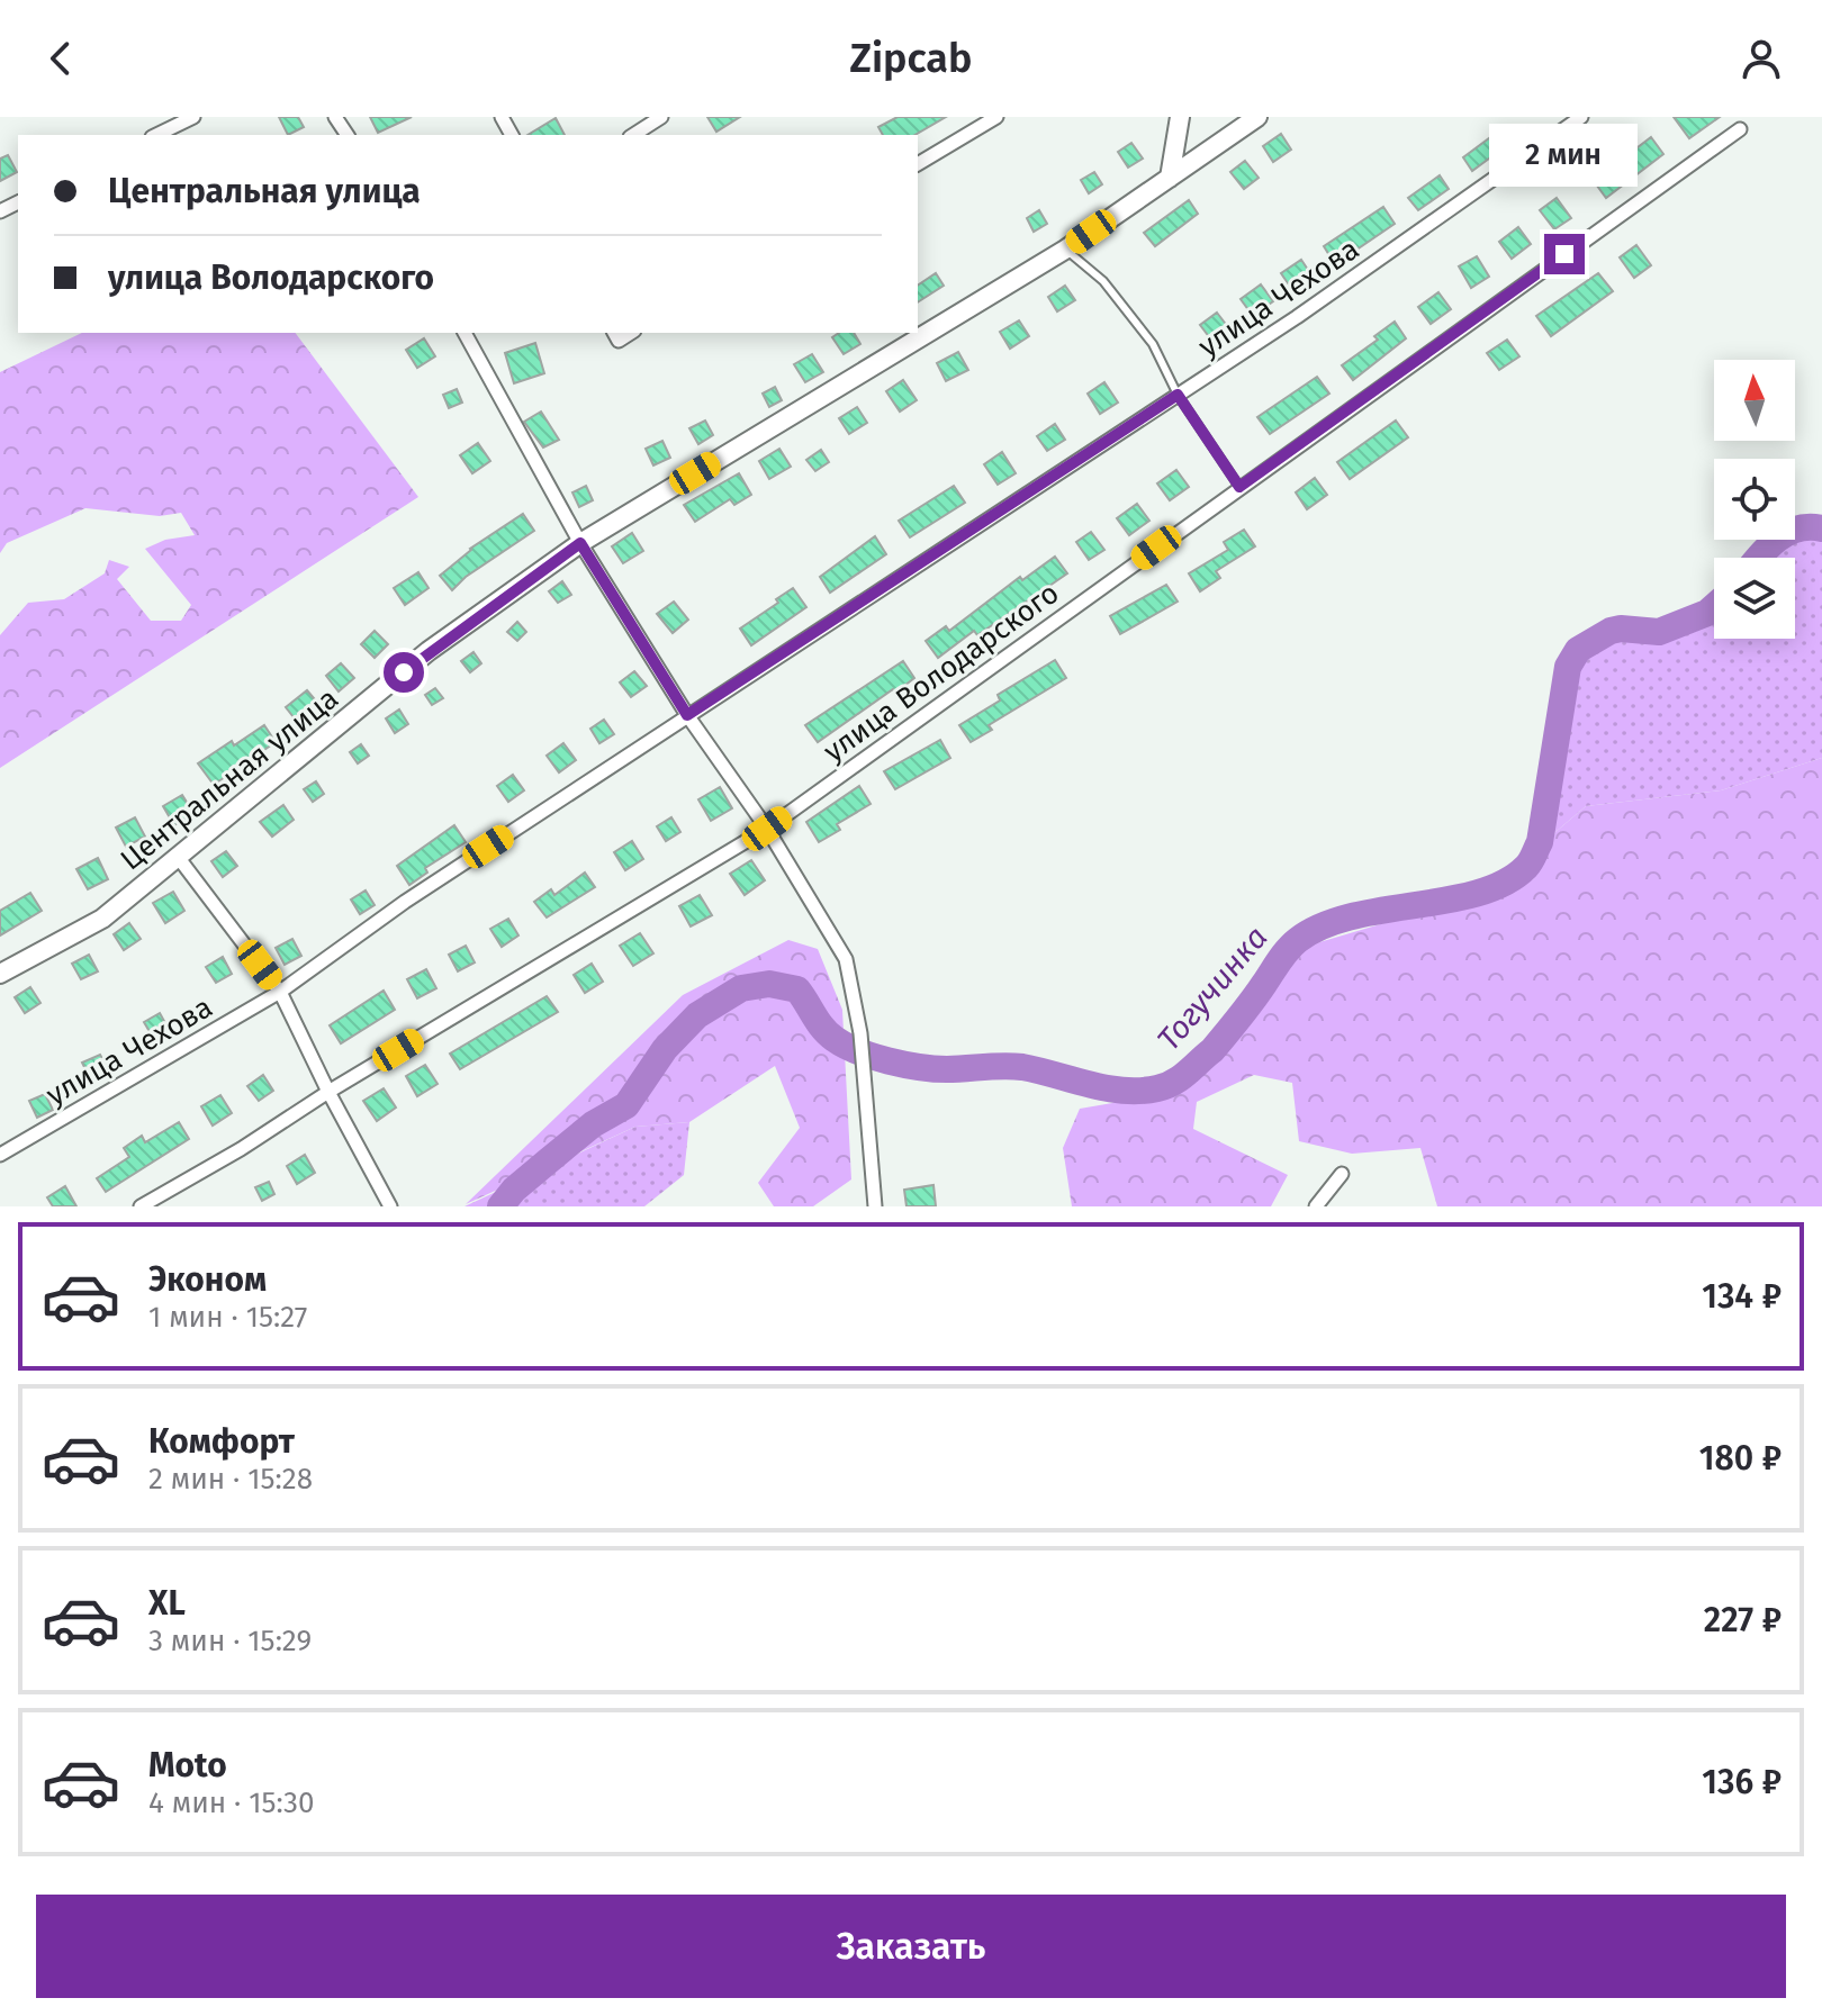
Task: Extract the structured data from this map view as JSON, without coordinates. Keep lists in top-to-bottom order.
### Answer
{
  "streets": {
    "main road": ["Центральная улица"],
    "street": ["улица Чехова", "улица Володарского"]
  },
  "water": ["Тогучинка"],
  "north": "top",
  "page": {
    "header": "Zipcab",
    "bubble": "2 мин",
    "banner": ["Центральная улица", "улица Володарского"],
    "list": [
      {
        "name": "Эконом",
        "note": "1 мин · 15:27",
        "value": "134 ₽"
      },
      {
        "name": "Комфорт",
        "note": "2 мин · 15:28",
        "value": "180 ₽"
      },
      {
        "name": "XL",
        "note": "3 мин · 15:29",
        "value": "227 ₽"
      },
      {
        "name": "Moto",
        "note": "4 мин · 15:30",
        "value": "136 ₽"
      }
    ],
    "buttons": "Заказать"
  }
}
